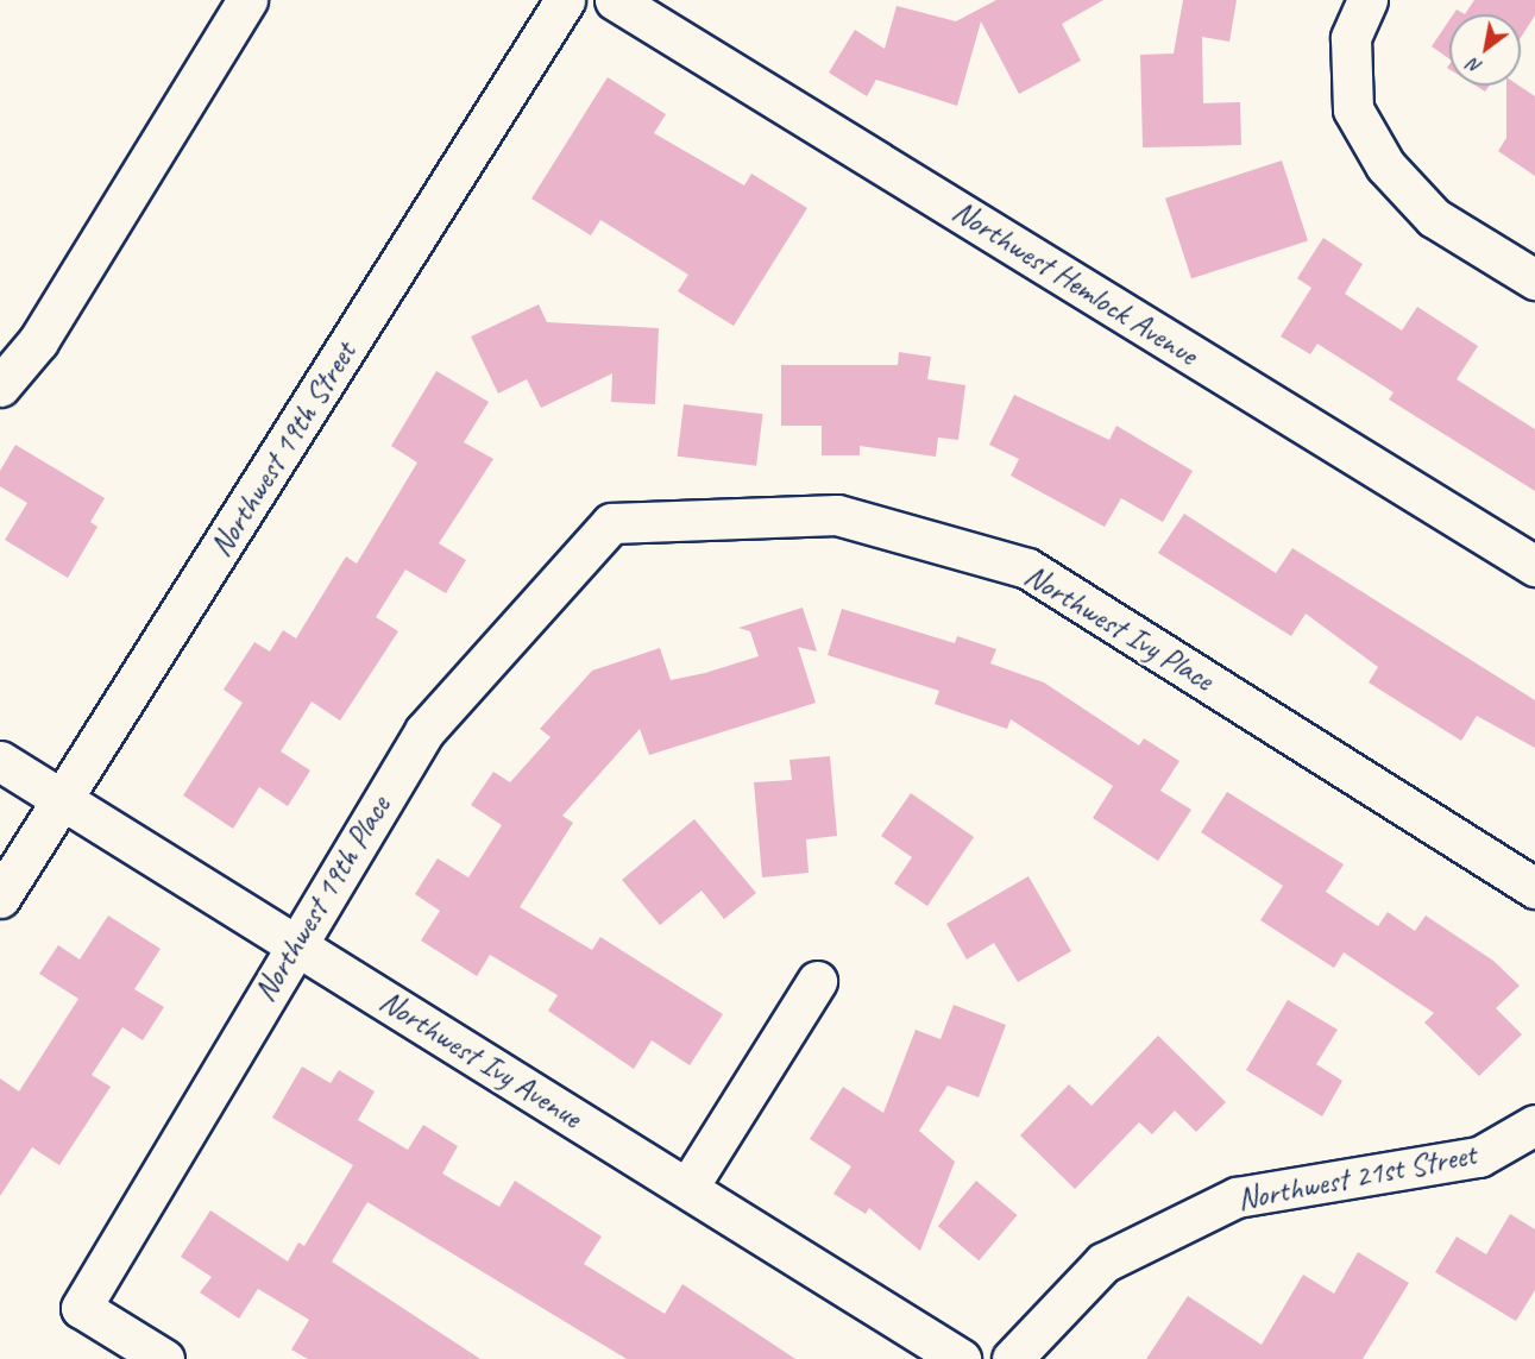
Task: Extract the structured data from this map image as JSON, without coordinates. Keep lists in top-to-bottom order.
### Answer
{
  "streets": {
    "street": [
      "Northwest Hemlock Avenue",
      "Northwest 19th Street",
      "Northwest Ivy Place",
      "Northwest 19th Place",
      "Northwest Ivy Avenue",
      "Northwest 21st Street"
    ]
  },
  "crossings": [
    ["Northwest 19th Street", "Northwest Ivy Avenue"],
    ["Northwest Ivy Place", "Northwest 19th Place"],
    ["Northwest 19th Place", "Northwest Ivy Avenue"]
  ],
  "north": "bottom left"
}
